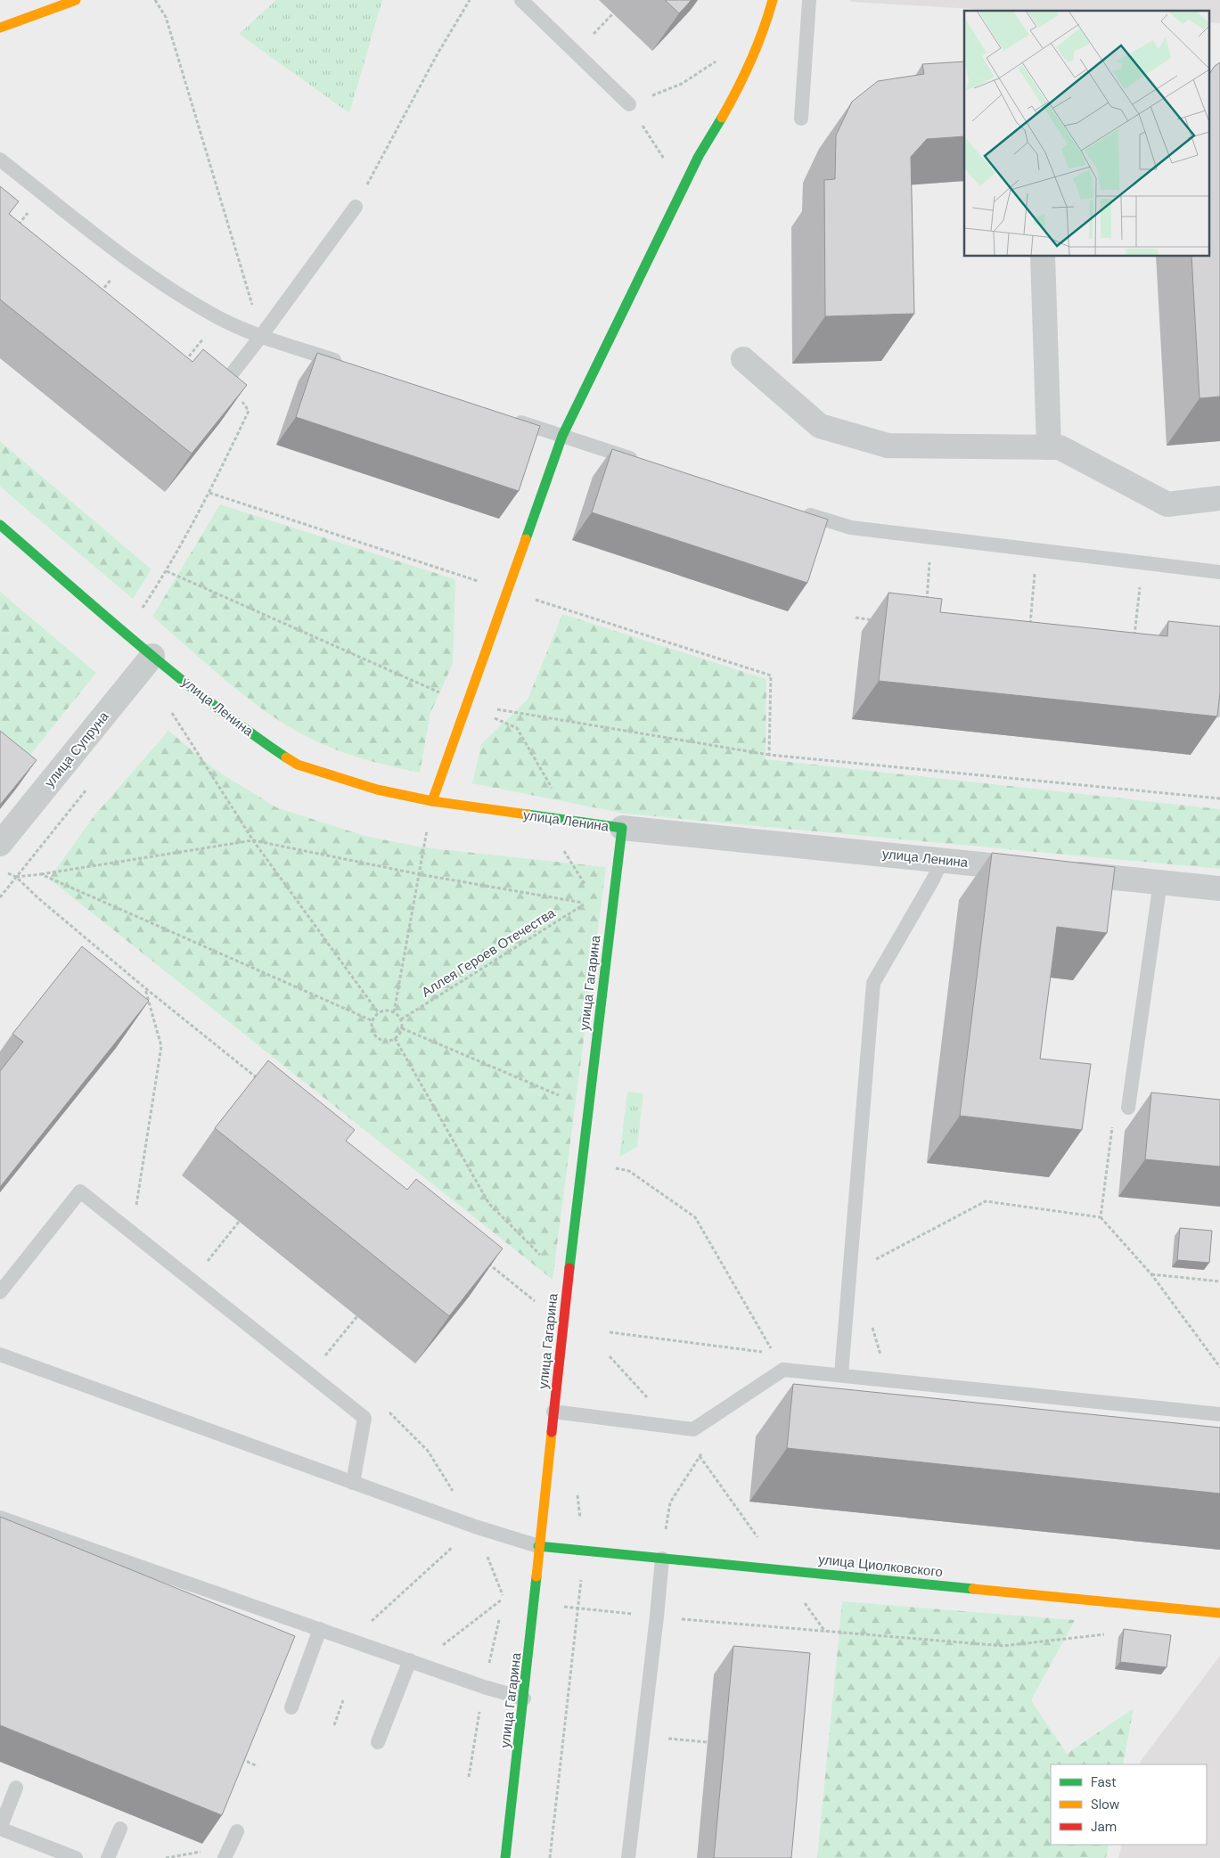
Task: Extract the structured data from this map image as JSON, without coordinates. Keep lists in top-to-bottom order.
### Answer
{
  "streets": {
    "street": [
      "улица Ленина",
      "улица Супруна",
      "улица Гагарина",
      "улица Циолковского"
    ],
    "path": ["Аллея Героев Отечества"]
  },
  "crossings": [
    ["улица Ленина", "улица Супруна"],
    ["улица Ленина", "улица Гагарина"],
    ["улица Гагарина", "улица Циолковского"]
  ],
  "legend": ["Fast", "Slow", "Jam"]
}
